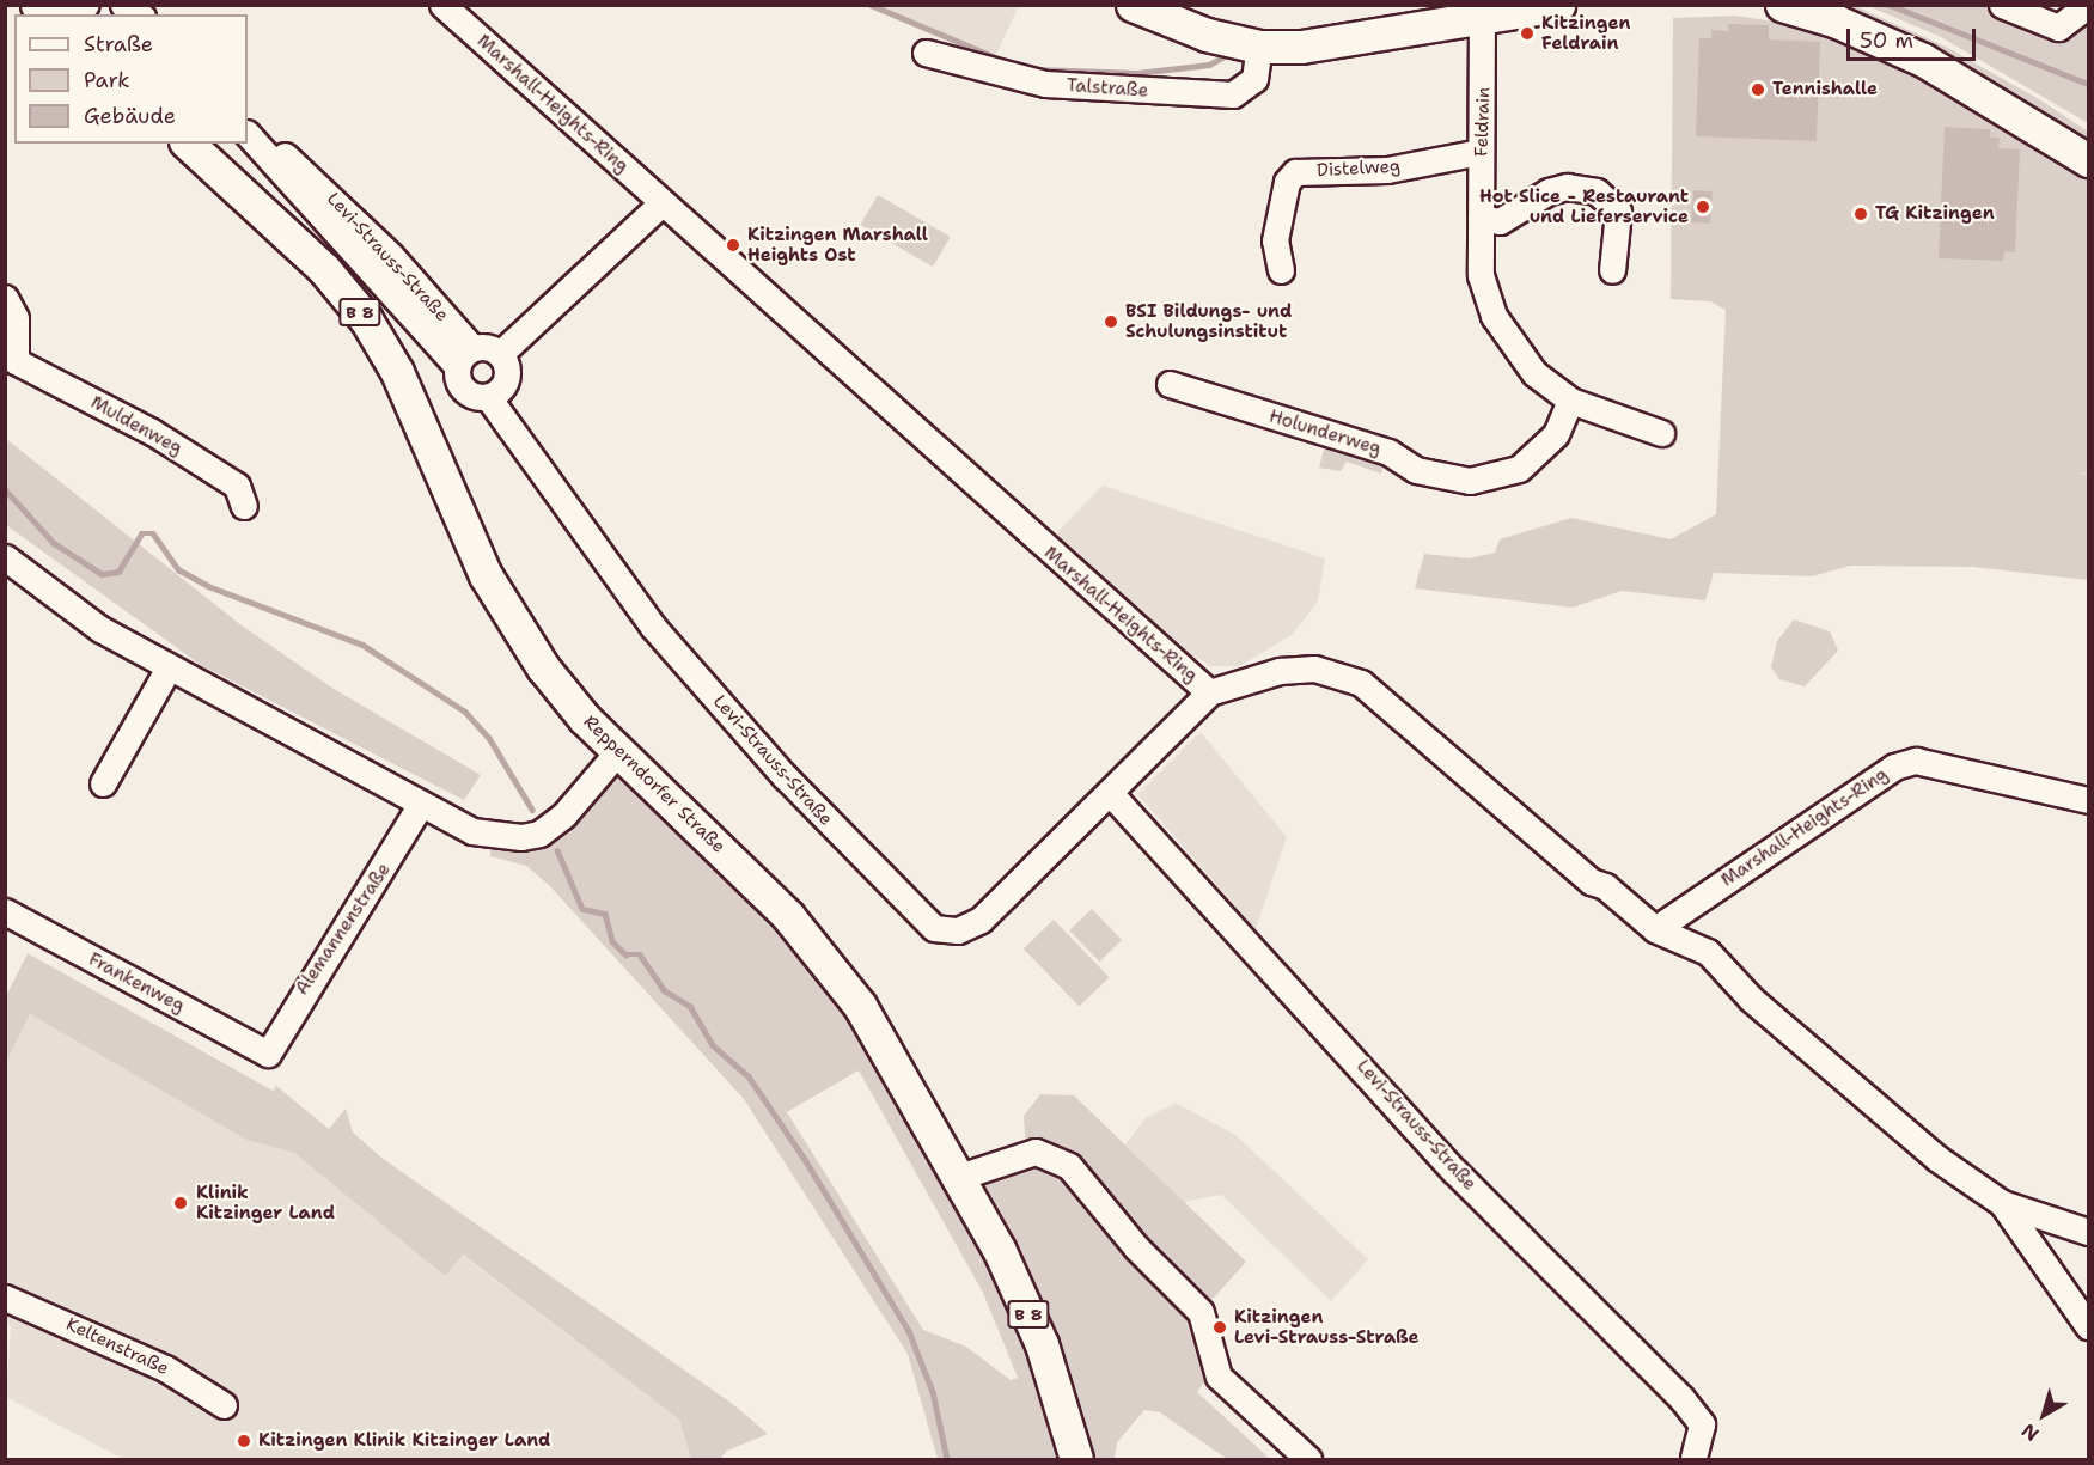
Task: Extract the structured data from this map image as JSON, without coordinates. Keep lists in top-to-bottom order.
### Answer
{
  "streets": {
    "main road": ["B 8", "Repperndorfer Straße"],
    "street": [
      "Talstraße",
      "Marshall-Heights-Ring",
      "Feldrain",
      "Distelweg",
      "Levi-Strauss-Straße",
      "Muldenweg",
      "Holunderweg",
      "Alemannenstraße",
      "Frankenweg",
      "Keltenstraße"
    ]
  },
  "crossings": [
    ["Marshall-Heights-Ring", "Levi-Strauss-Straße"],
    ["Feldrain", "Distelweg"],
    ["Feldrain", "Holunderweg"],
    ["Alemannenstraße", "Frankenweg"]
  ],
  "places": [
    "Kitzingen Feldrain",
    "Tennishalle",
    "Hot Slice - Restaurant und Lieferservice",
    "TG Kitzingen",
    "Kitzingen Marshall Heights Ost",
    "BSI Bildungs- und Schulungsinstitut",
    "Klinik Kitzinger Land",
    "Kitzingen Levi-Strauss-Straße",
    "Kitzingen Klinik Kitzinger Land"
  ],
  "legend": ["Straße", "Park", "Gebäude"],
  "scale_bar": "50 m",
  "north": "bottom left"
}
